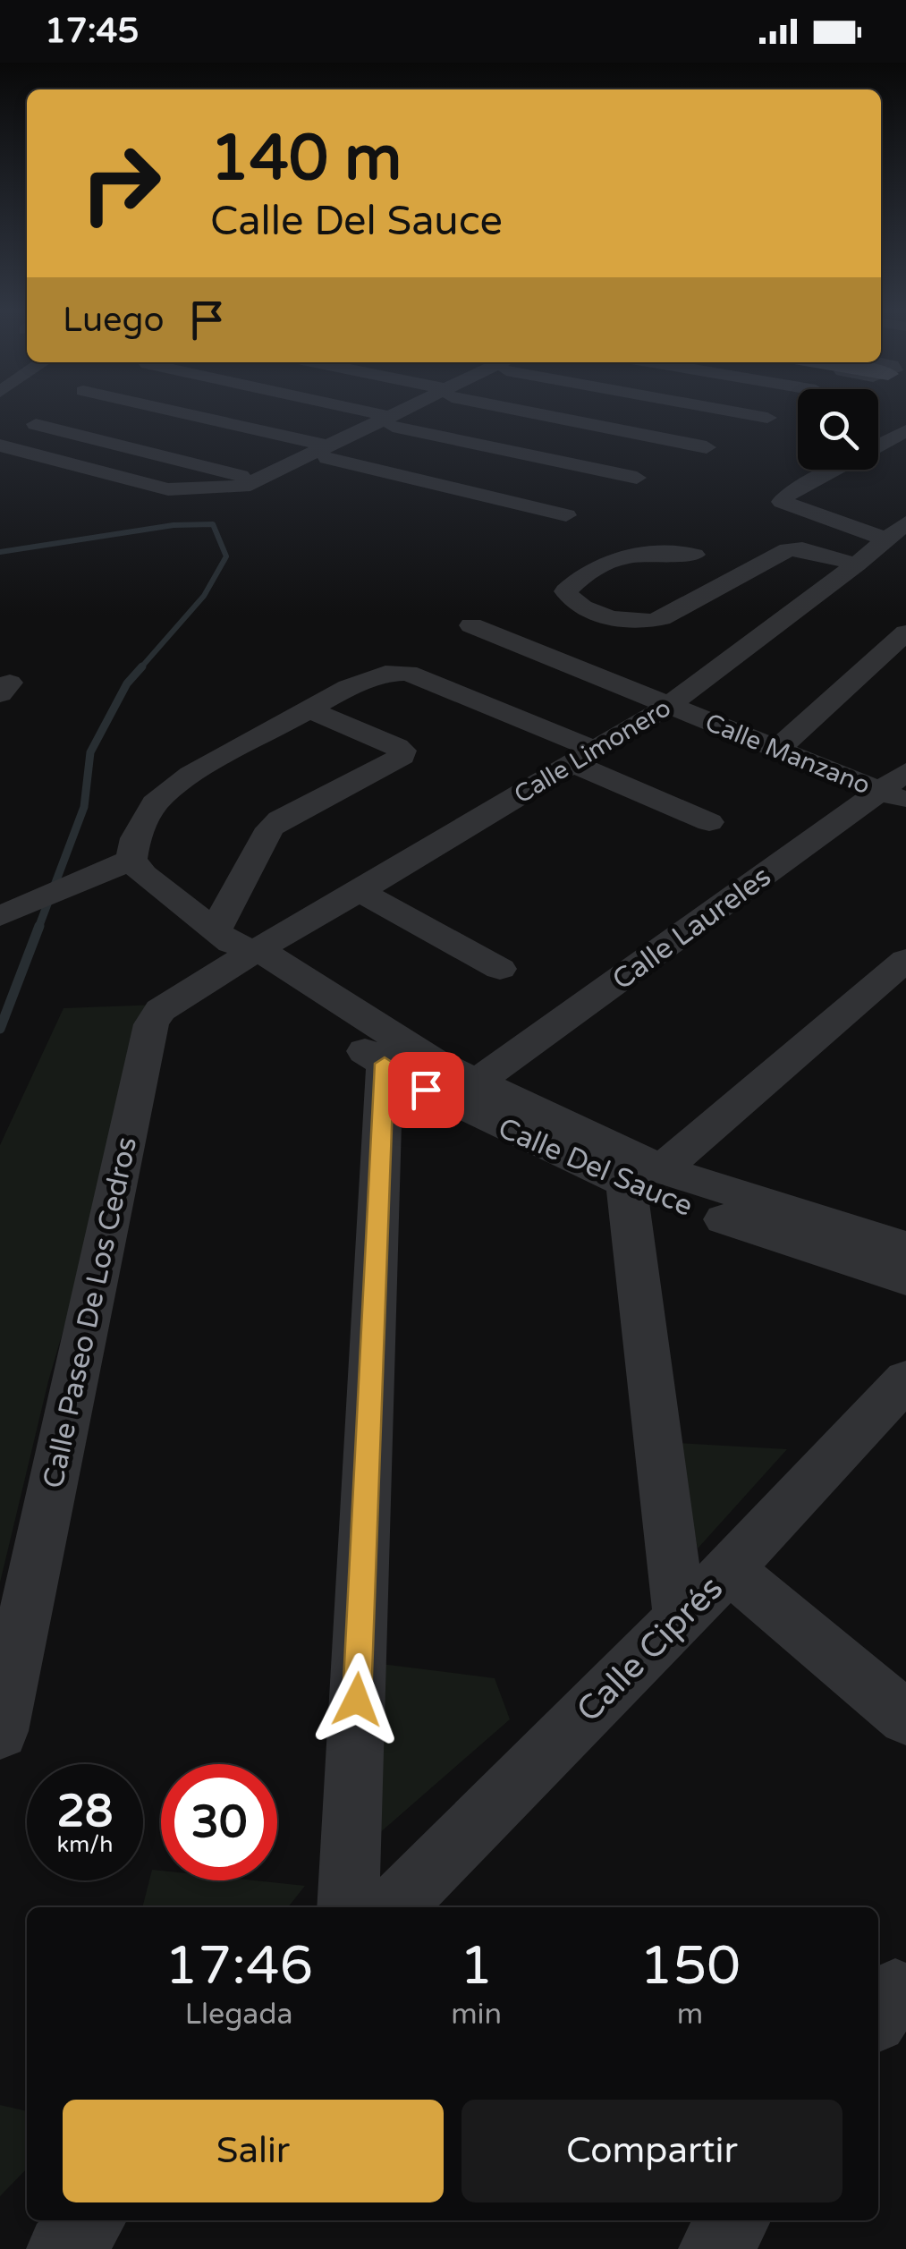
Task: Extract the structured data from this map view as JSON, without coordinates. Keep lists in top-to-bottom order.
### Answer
{
  "streets": {
    "street": [
      "Calle Limonero",
      "Calle Manzano",
      "Calle Laureles",
      "Calle Del Sauce",
      "Calle Paseo De Los Cedros",
      "Calle Ciprés"
    ]
  },
  "crossings": [
    ["Calle Limonero", "Calle Manzano"],
    ["Calle Limonero", "Calle Del Sauce"],
    ["Calle Limonero", "Calle Paseo De Los Cedros"],
    ["Calle Manzano", "Calle Laureles"],
    ["Calle Laureles", "Calle Del Sauce"],
    ["Calle Del Sauce", "Calle Paseo De Los Cedros"]
  ],
  "page": {
    "status": "17:45",
    "turn": ["140 m", "Calle Del Sauce"],
    "then": "Luego",
    "speed": "28 km/h",
    "limit": "30",
    "eta": [
      "17:46",
      "Llegada",
      "1",
      "min",
      "150",
      "m"
    ],
    "buttons": ["Salir", "Compartir"]
  }
}
